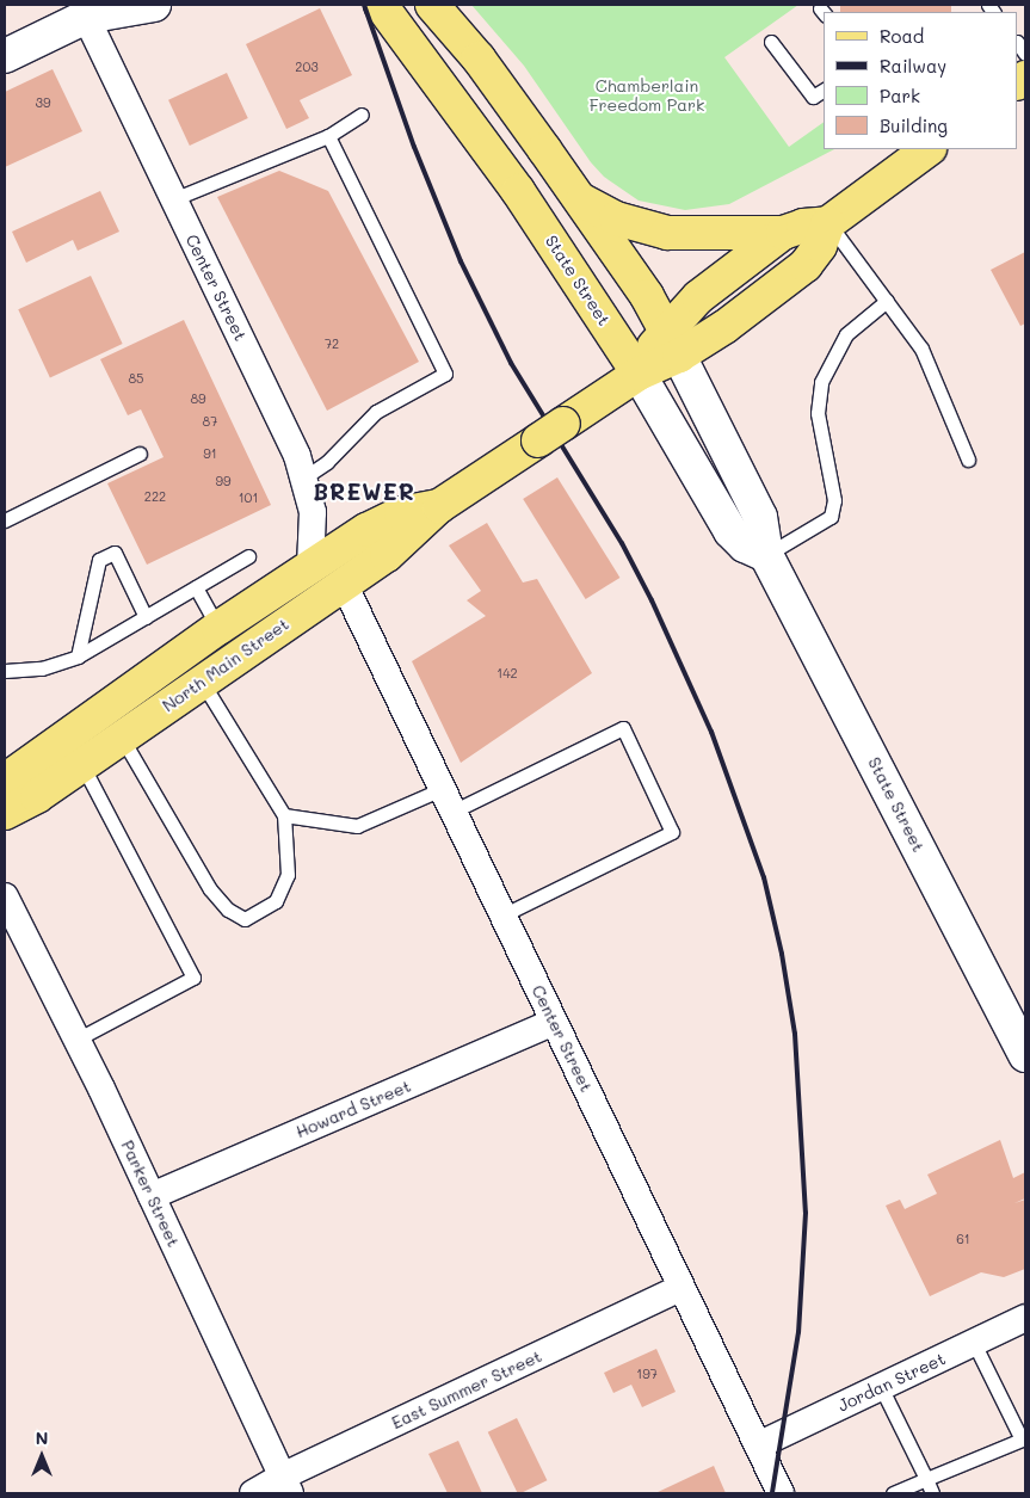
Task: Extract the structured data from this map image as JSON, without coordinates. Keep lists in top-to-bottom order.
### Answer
{
  "streets": {
    "main road": ["State Street", "North Main Street"],
    "street": [
      "Center Street",
      "Howard Street",
      "Parker Street",
      "Jordan Street",
      "East Summer Street"
    ]
  },
  "crossings": [
    ["State Street", "North Main Street"],
    ["Center Street", "North Main Street"],
    ["Center Street", "Howard Street"],
    ["Center Street", "Jordan Street"],
    ["Center Street", "East Summer Street"],
    ["Howard Street", "Parker Street"],
    ["Parker Street", "East Summer Street"]
  ],
  "districts": ["BREWER"],
  "parks": ["Chamberlain Freedom Park"],
  "house_numbers": [
    "203",
    "39",
    "72",
    "85",
    "89",
    "87",
    "91",
    "99",
    "222",
    "101",
    "142",
    "61",
    "197"
  ],
  "legend": [
    "Road",
    "Railway",
    "Park",
    "Building"
  ],
  "north": "top"
}
